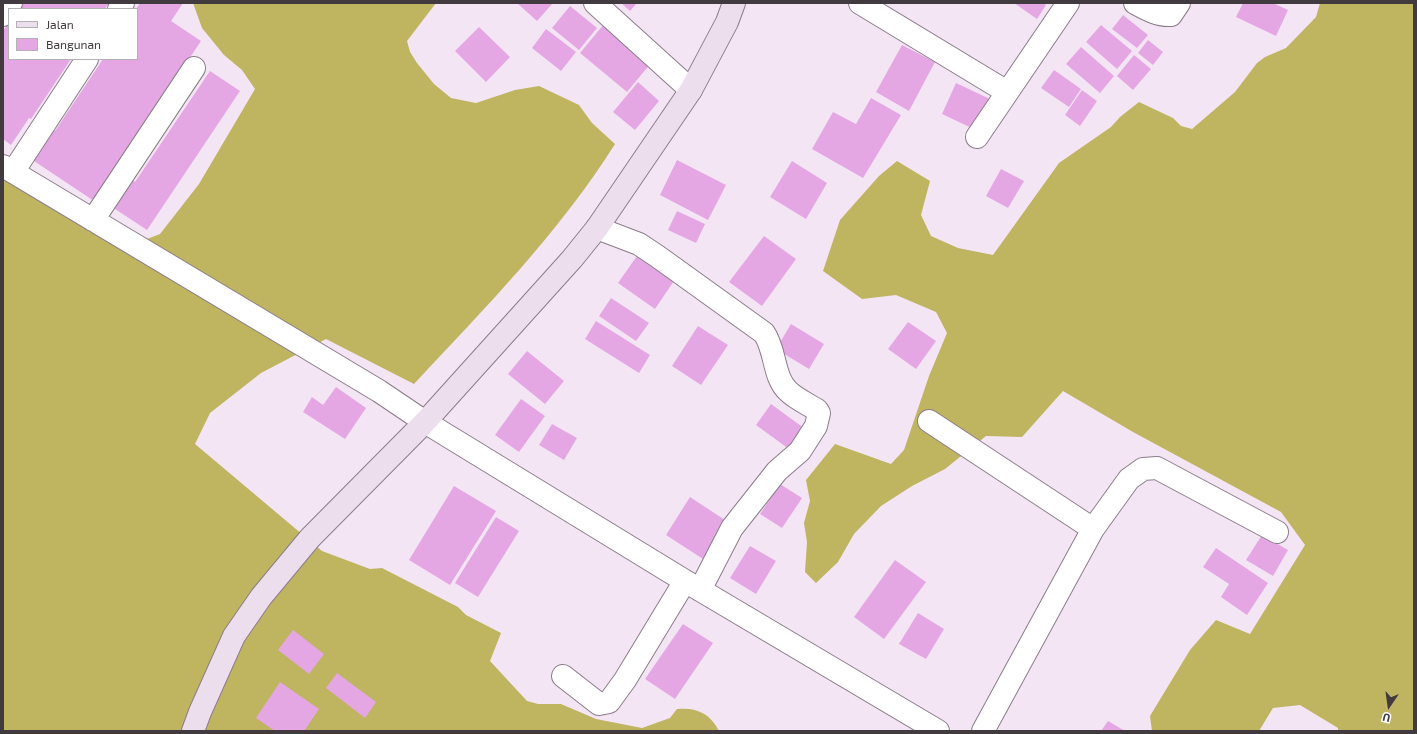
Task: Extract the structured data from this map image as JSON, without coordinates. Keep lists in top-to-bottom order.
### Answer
{
  "legend": ["Jalan", "Bangunan"],
  "north": "bottom"
}
